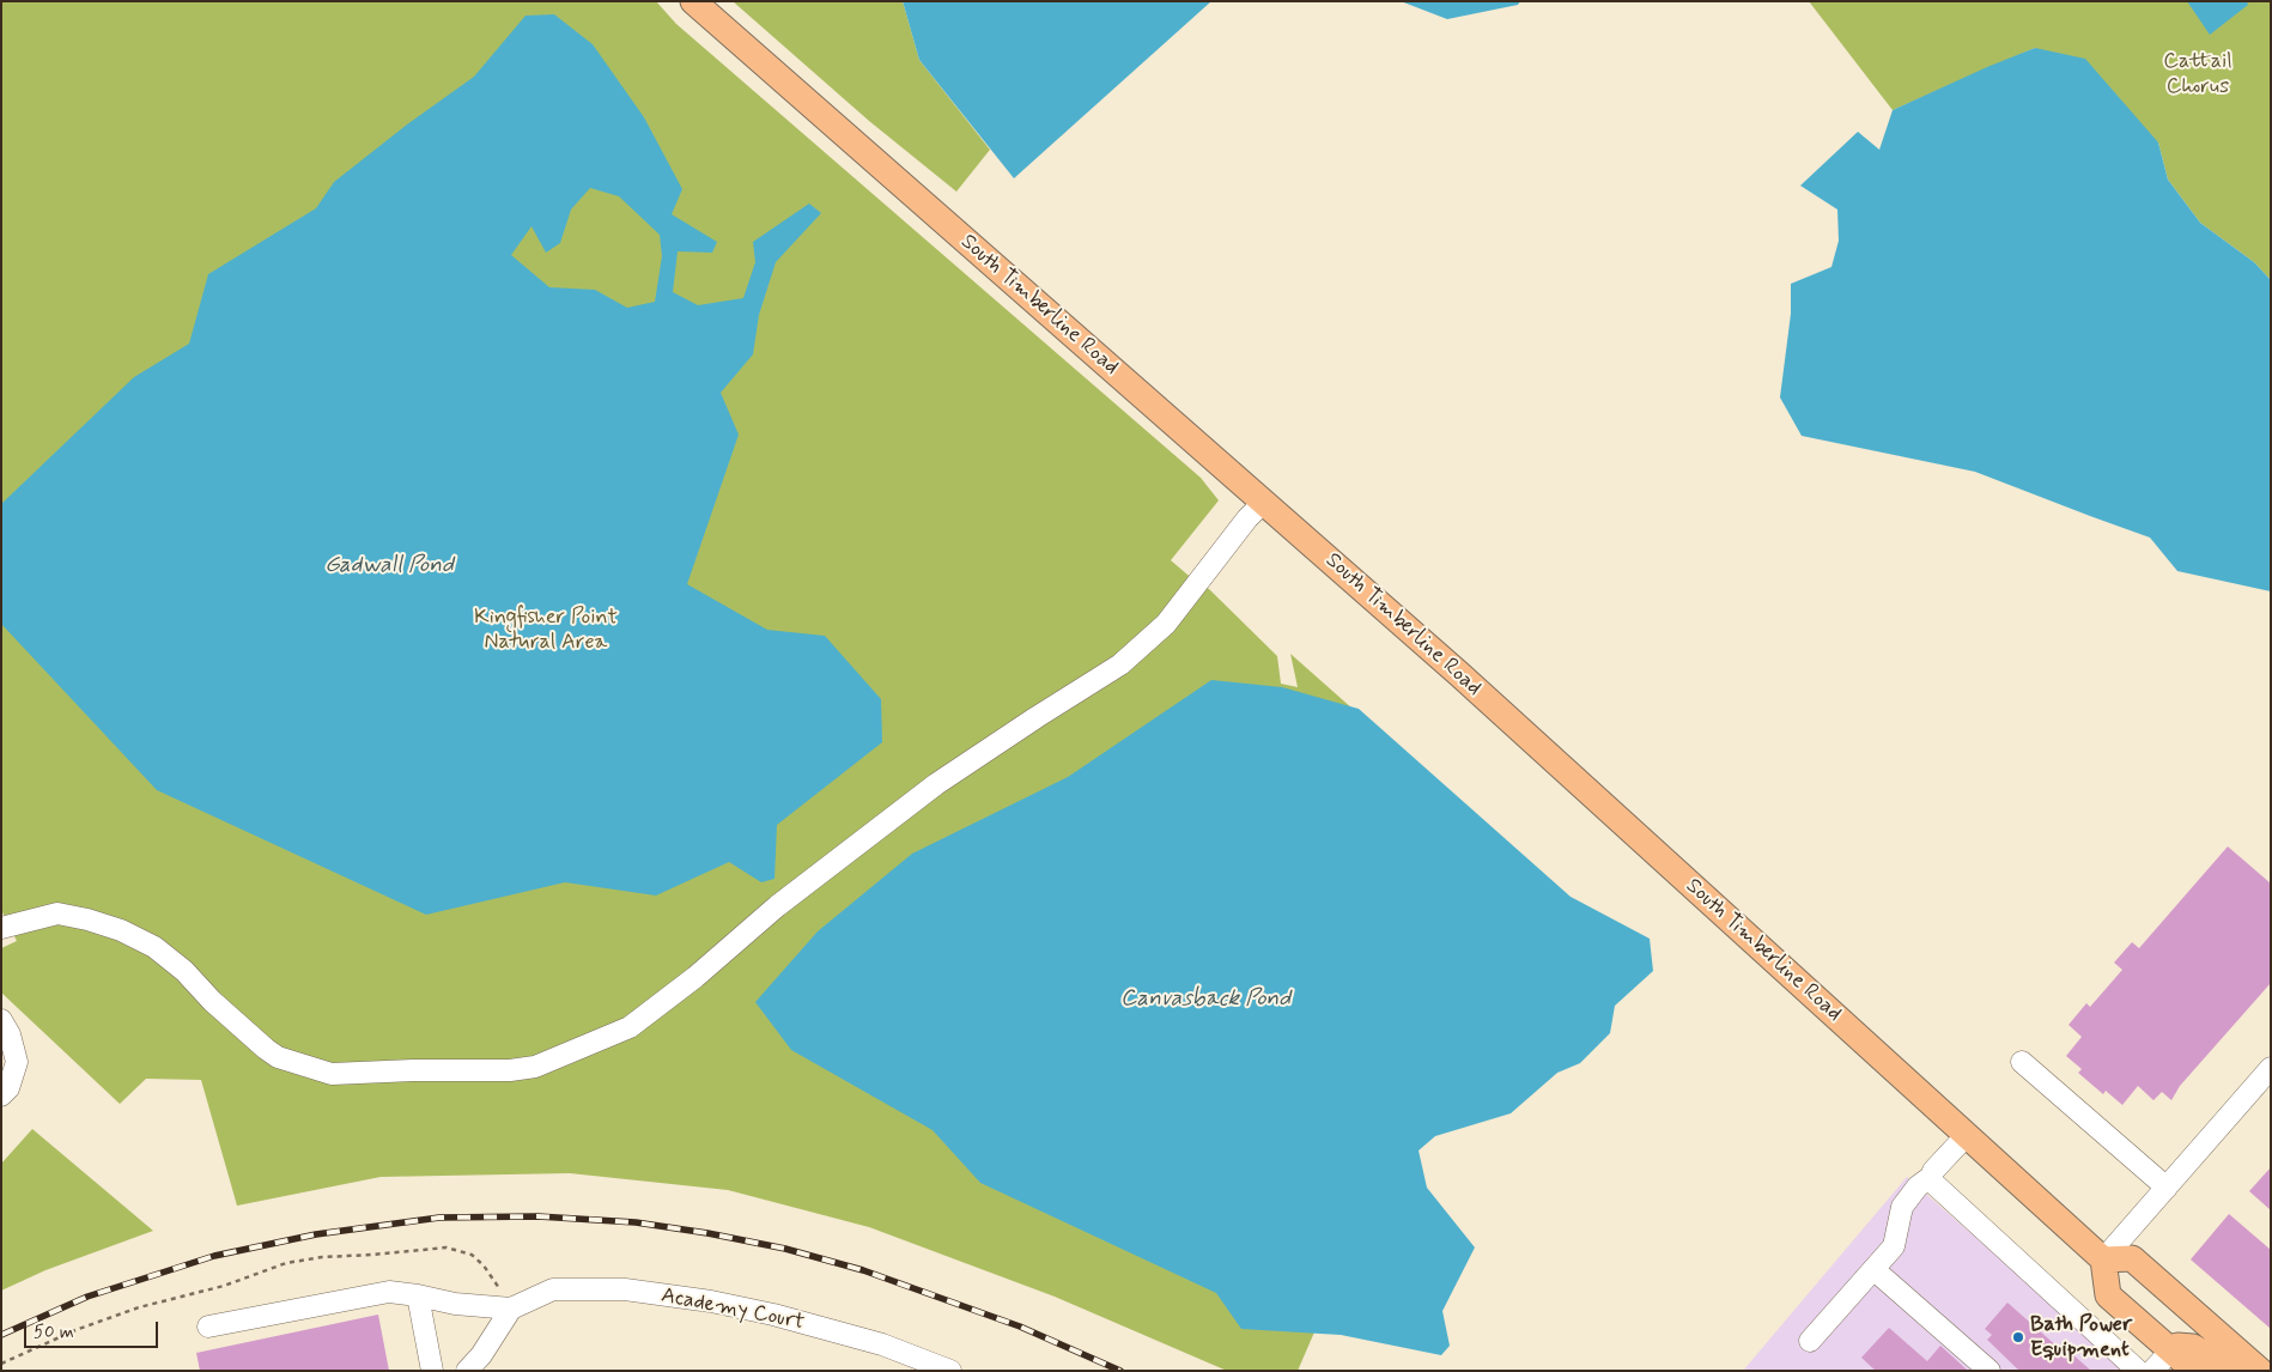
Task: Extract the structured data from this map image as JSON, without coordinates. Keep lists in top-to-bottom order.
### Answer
{
  "streets": {
    "main road": ["South Timberline Road"],
    "street": ["Academy Court"]
  },
  "water": ["Gadwall Pond", "Canvasback Pond"],
  "parks": ["Cattail Chorus", "Kingfisher Point Natural Area"],
  "places": ["Bath Power Equipment"],
  "scale_bar": "50 m"
}
